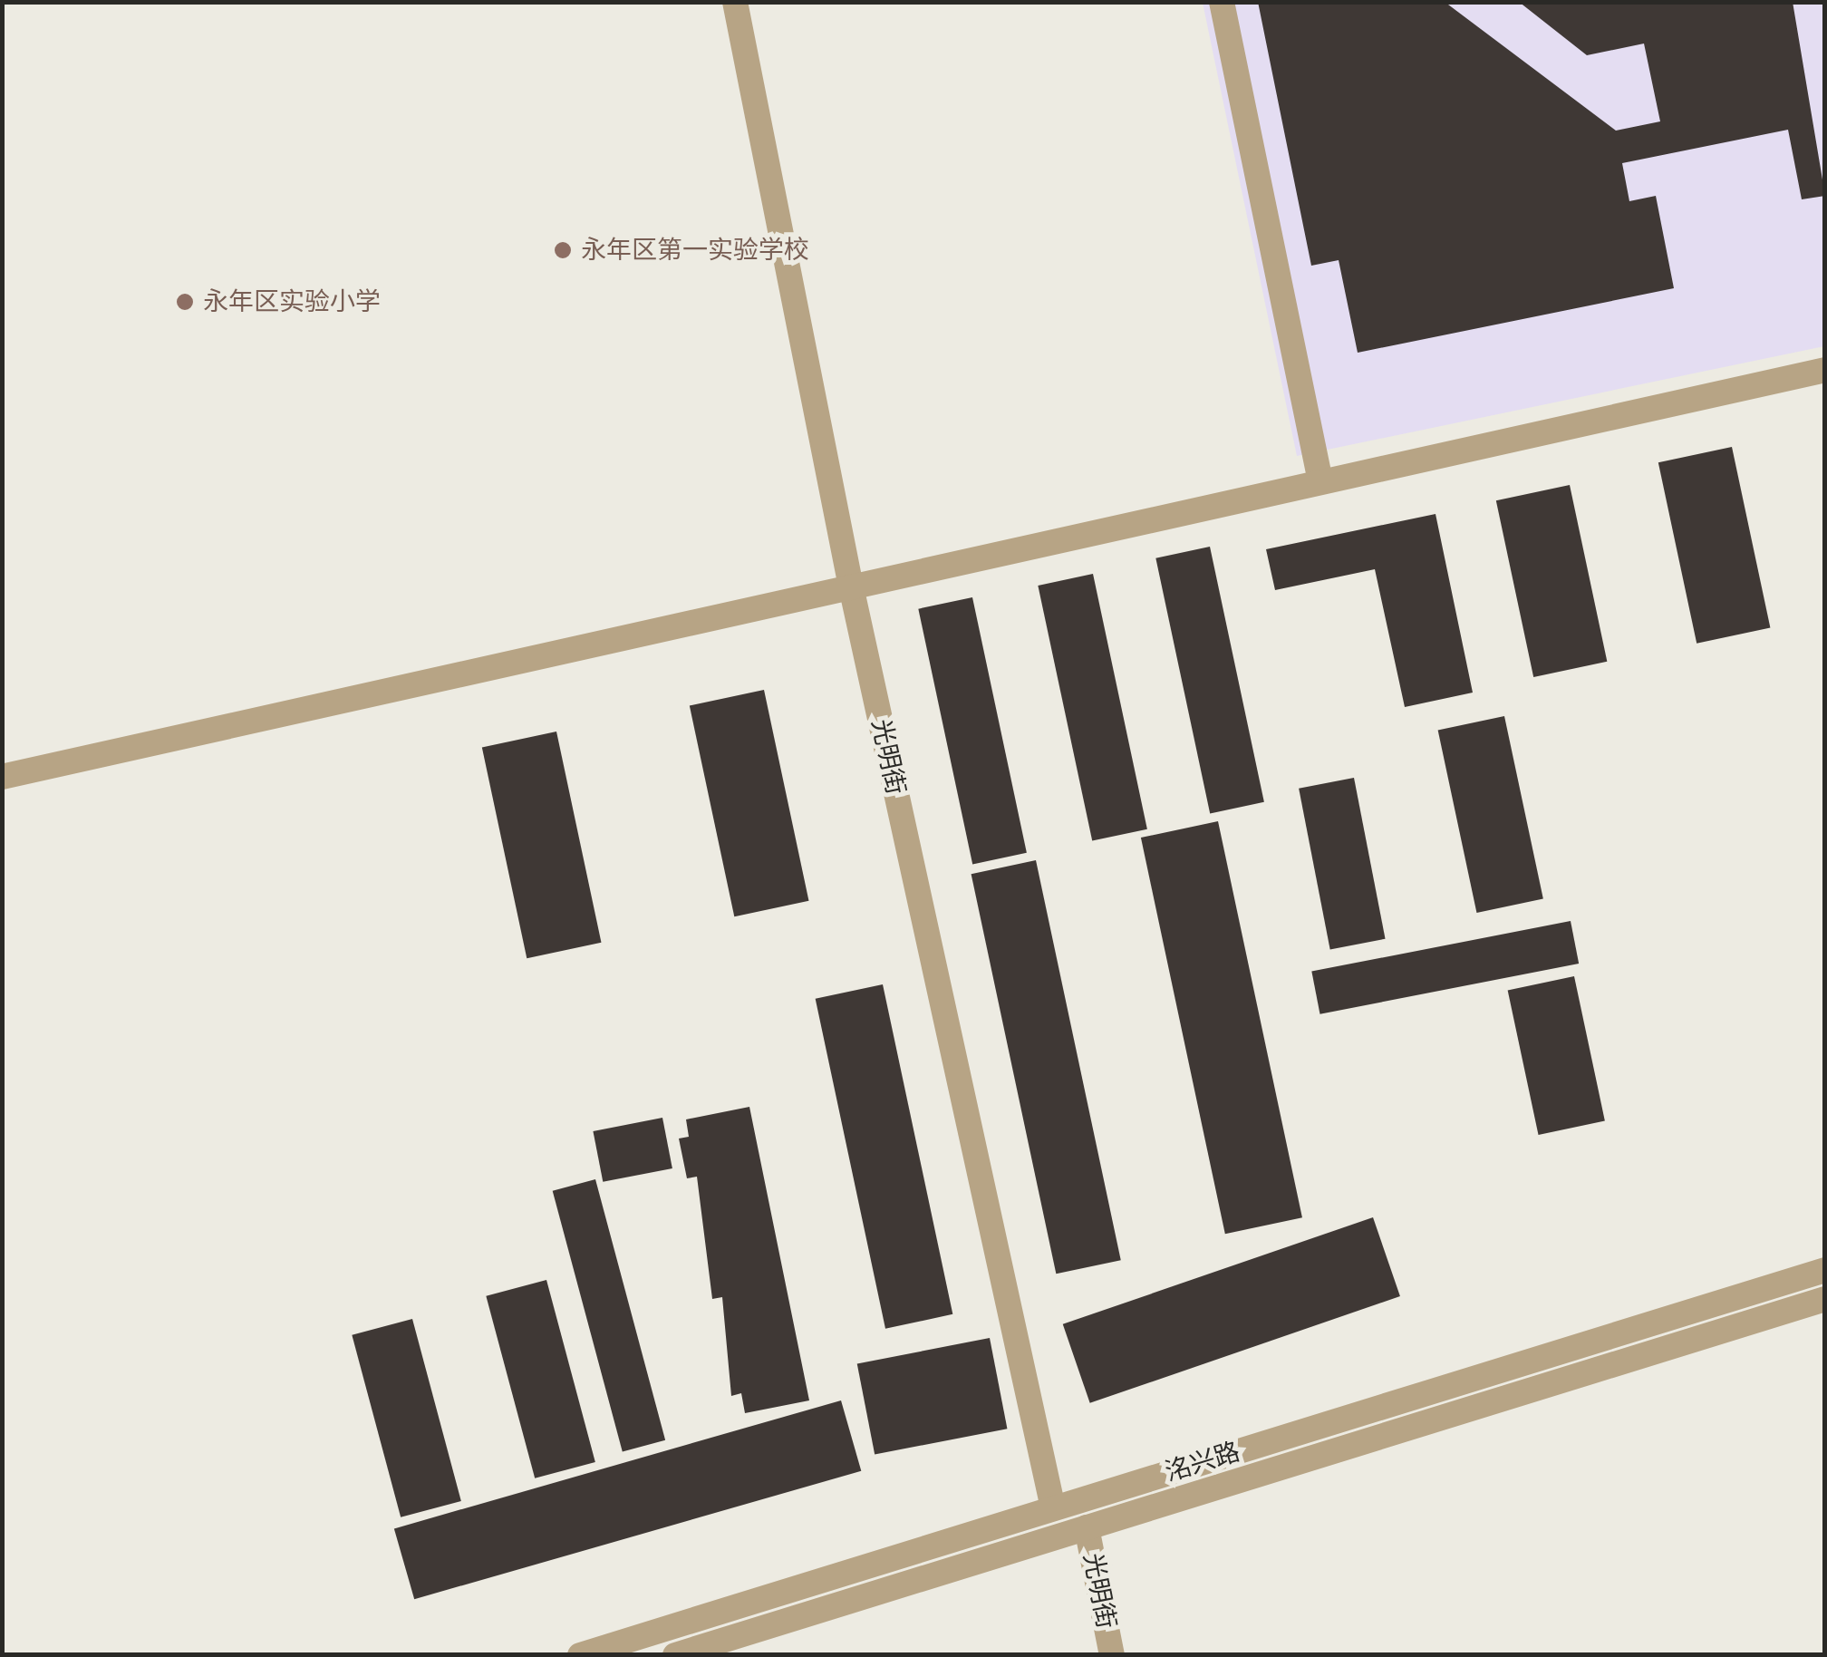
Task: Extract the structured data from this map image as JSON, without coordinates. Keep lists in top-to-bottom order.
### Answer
{
  "streets": {
    "street": ["光明街", "洺兴路"]
  },
  "crossings": [
    ["光明街", "洺兴路"]
  ],
  "places": ["永年区第一实验学校", "永年区实验小学"]
}
